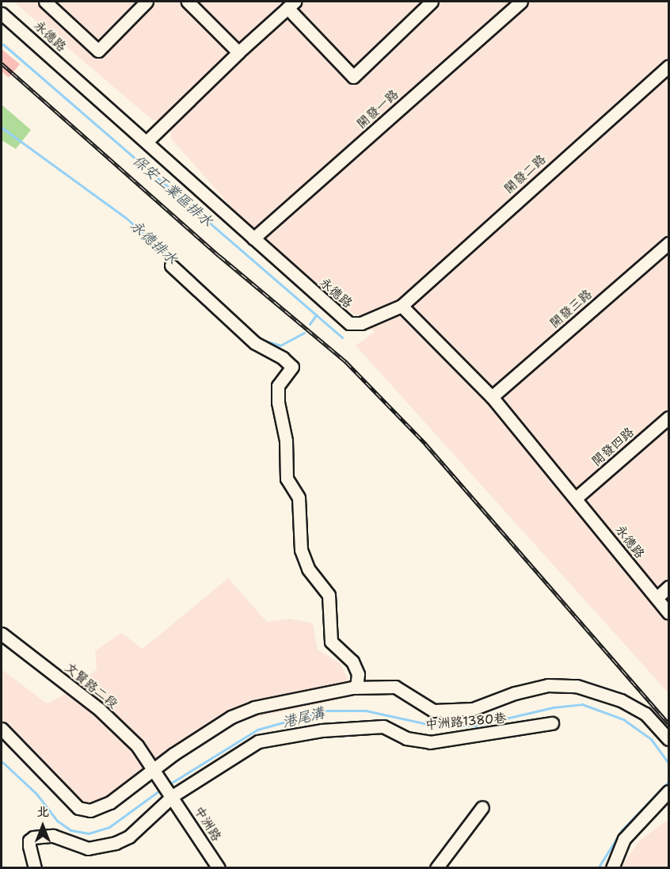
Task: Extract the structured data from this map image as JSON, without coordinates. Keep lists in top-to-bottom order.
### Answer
{
  "streets": {
    "street": [
      "永德路",
      "開發一路",
      "開發二路",
      "開發三路",
      "開發四路",
      "文賢路二段",
      "中洲路1380巷",
      "中洲路"
    ]
  },
  "crossings": [
    ["永德路", "開發一路"],
    ["永德路", "開發二路"],
    ["永德路", "開發三路"],
    ["永德路", "開發四路"],
    ["文賢路二段", "中洲路1380巷"],
    ["文賢路二段", "中洲路"],
    ["中洲路1380巷", "中洲路"]
  ],
  "water": ["保安工業區排水", "永德排水", "港尾溝"],
  "north": "top"
}
